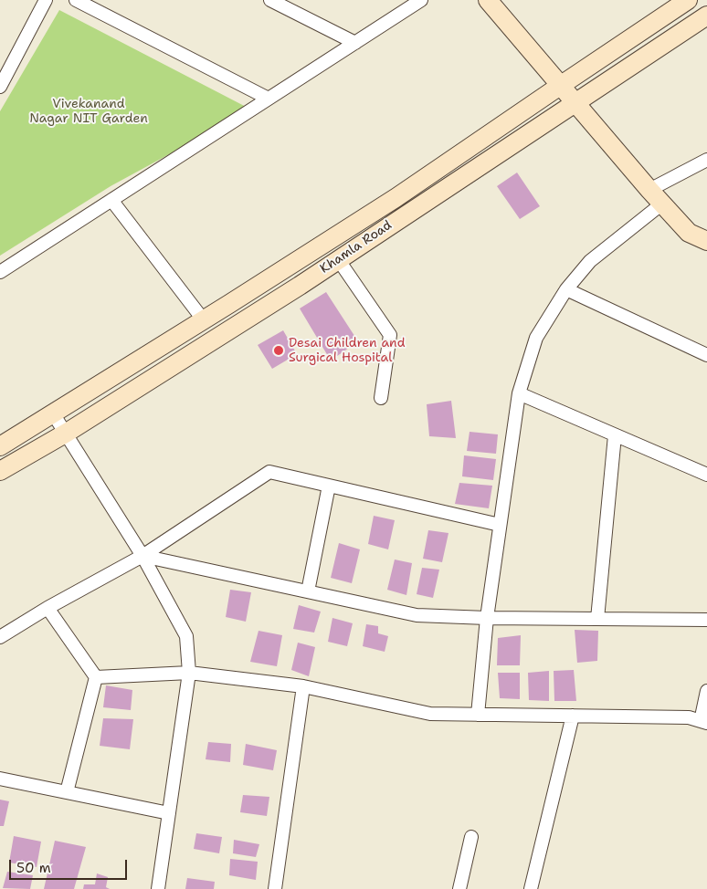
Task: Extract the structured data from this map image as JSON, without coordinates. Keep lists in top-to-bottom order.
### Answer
{
  "streets": {
    "street": ["Khamla Road"]
  },
  "parks": ["Vivekanand Nagar NIT Garden"],
  "places": ["Desai Children and Surgical Hospital"],
  "scale_bar": "50 m"
}
